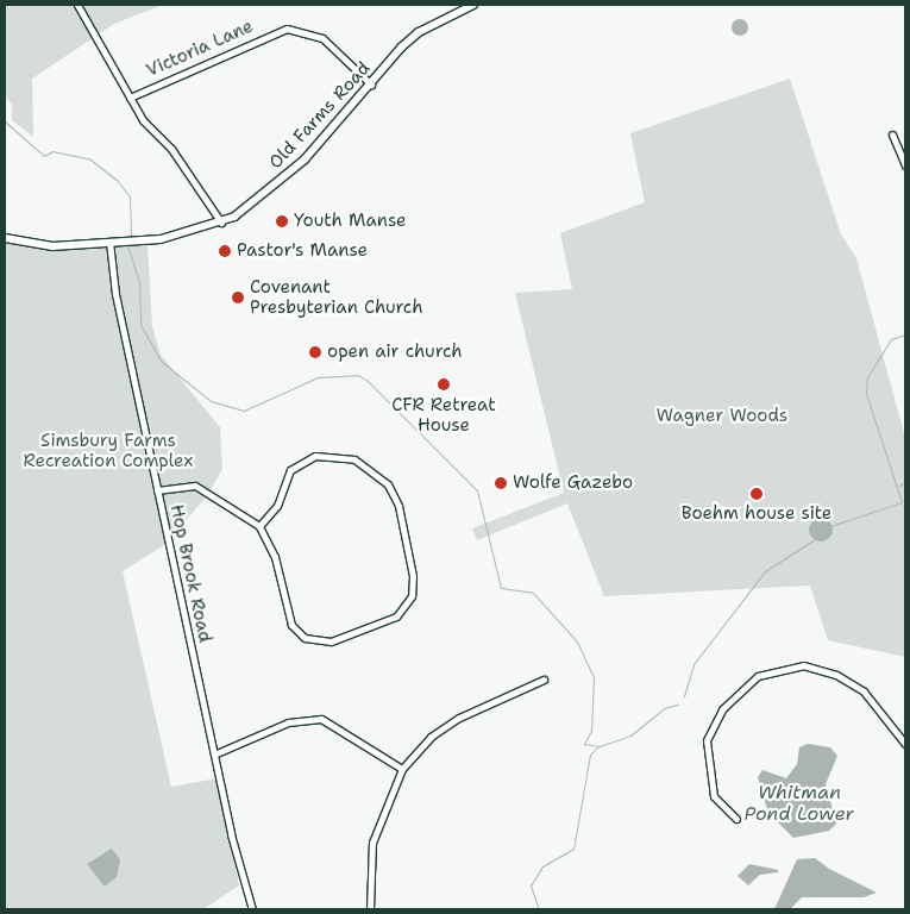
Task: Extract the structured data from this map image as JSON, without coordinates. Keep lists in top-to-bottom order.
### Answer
{
  "streets": {
    "street": ["Victoria Lane", "Old Farms Road", "Hop Brook Road"]
  },
  "crossings": [
    ["Victoria Lane", "Old Farms Road"],
    ["Old Farms Road", "Hop Brook Road"]
  ],
  "water": ["Whitman Pond Lower"],
  "parks": ["Wagner Woods", "Simsbury Farms Recreation Complex"],
  "places": [
    "Youth Manse",
    "Pastor's Manse",
    "Covenant Presbyterian Church",
    "open air church",
    "CFR Retreat House",
    "Wolfe Gazebo",
    "Boehm house site"
  ]
}
